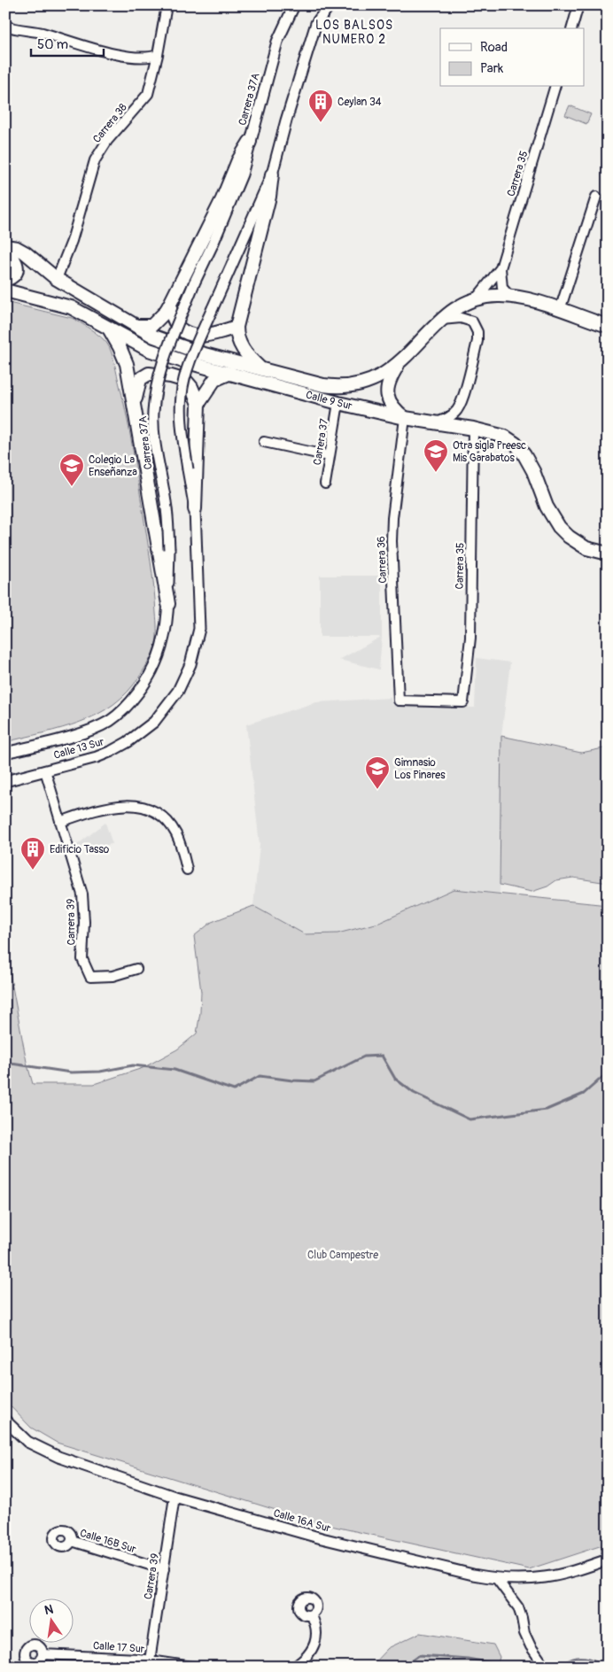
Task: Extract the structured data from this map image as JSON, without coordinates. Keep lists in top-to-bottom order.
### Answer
{
  "streets": {
    "main road": ["Calle 9 Sur"],
    "street": [
      "Carrera 37A",
      "Carrera 38",
      "Carrera 35",
      "Carrera 37",
      "Carrera 36",
      "Calle 13 Sur",
      "Carrera 39",
      "Calle 16A Sur",
      "Calle 16B Sur",
      "Calle 17 Sur"
    ]
  },
  "crossings": [
    ["Carrera 38", "Calle 9 Sur"],
    ["Carrera 35", "Calle 9 Sur"],
    ["Carrera 35", "Carrera 36"],
    ["Calle 9 Sur", "Carrera 37"],
    ["Calle 9 Sur", "Carrera 36"],
    ["Calle 13 Sur", "Carrera 39"],
    ["Carrera 39", "Calle 16A Sur"],
    ["Carrera 39", "Calle 16B Sur"],
    ["Carrera 39", "Calle 17 Sur"]
  ],
  "districts": ["LOS BALSOS NUMERO 2"],
  "parks": ["Club Campestre"],
  "places": {
    "building": ["Ceylan 34", "Edificio Tasso"],
    "school or university": ["Otra sigla Preesc Mis Garabatos", "Colegio La Enseñanza", "Gimnasio Los Pinares"]
  },
  "legend": ["Road", "Park"],
  "scale_bar": "50 m",
  "north": "top"
}
